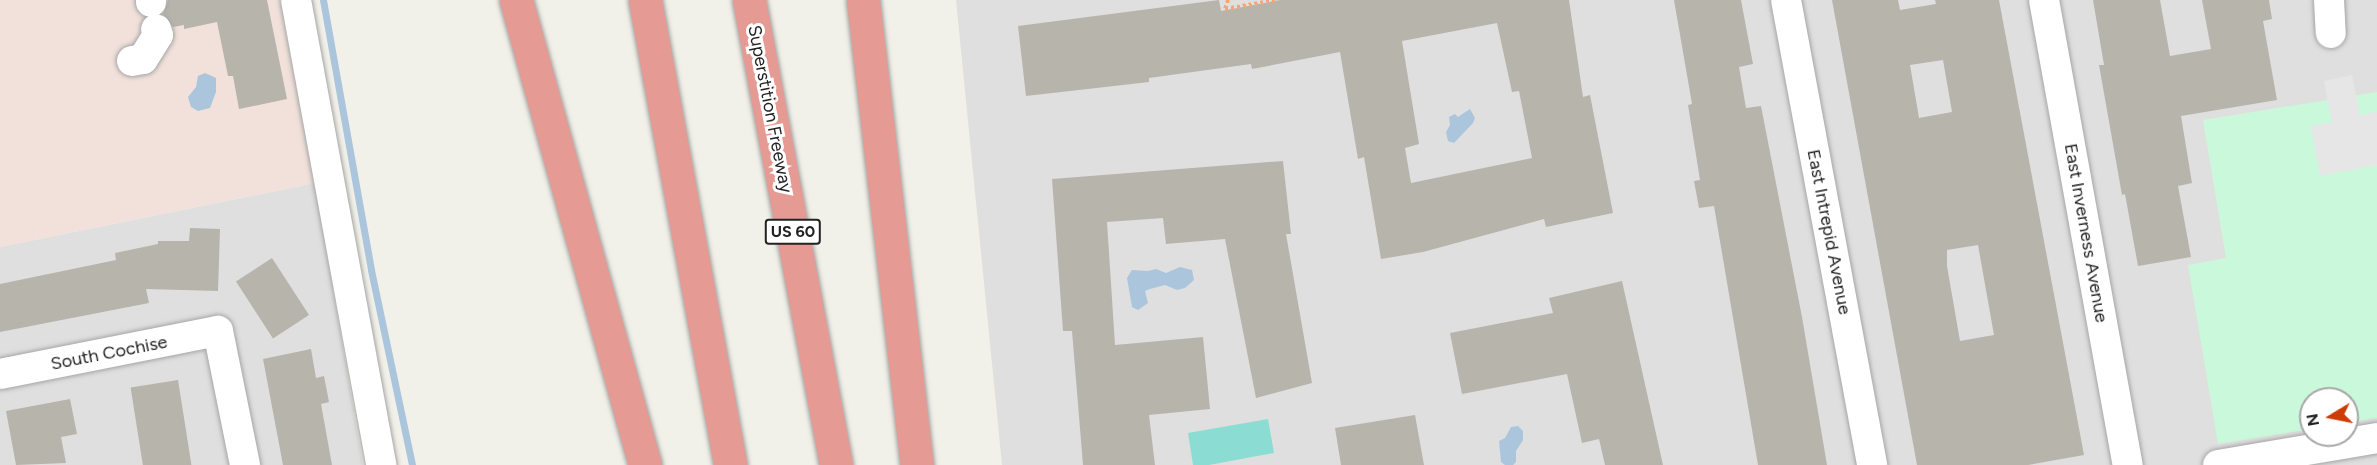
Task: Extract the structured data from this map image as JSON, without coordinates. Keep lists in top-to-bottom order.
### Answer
{
  "streets": {
    "highway": ["Superstition Freeway", "US 60"],
    "street": ["East Intrepid Avenue", "East Inverness Avenue", "South Cochise"]
  },
  "north": "left"
}
